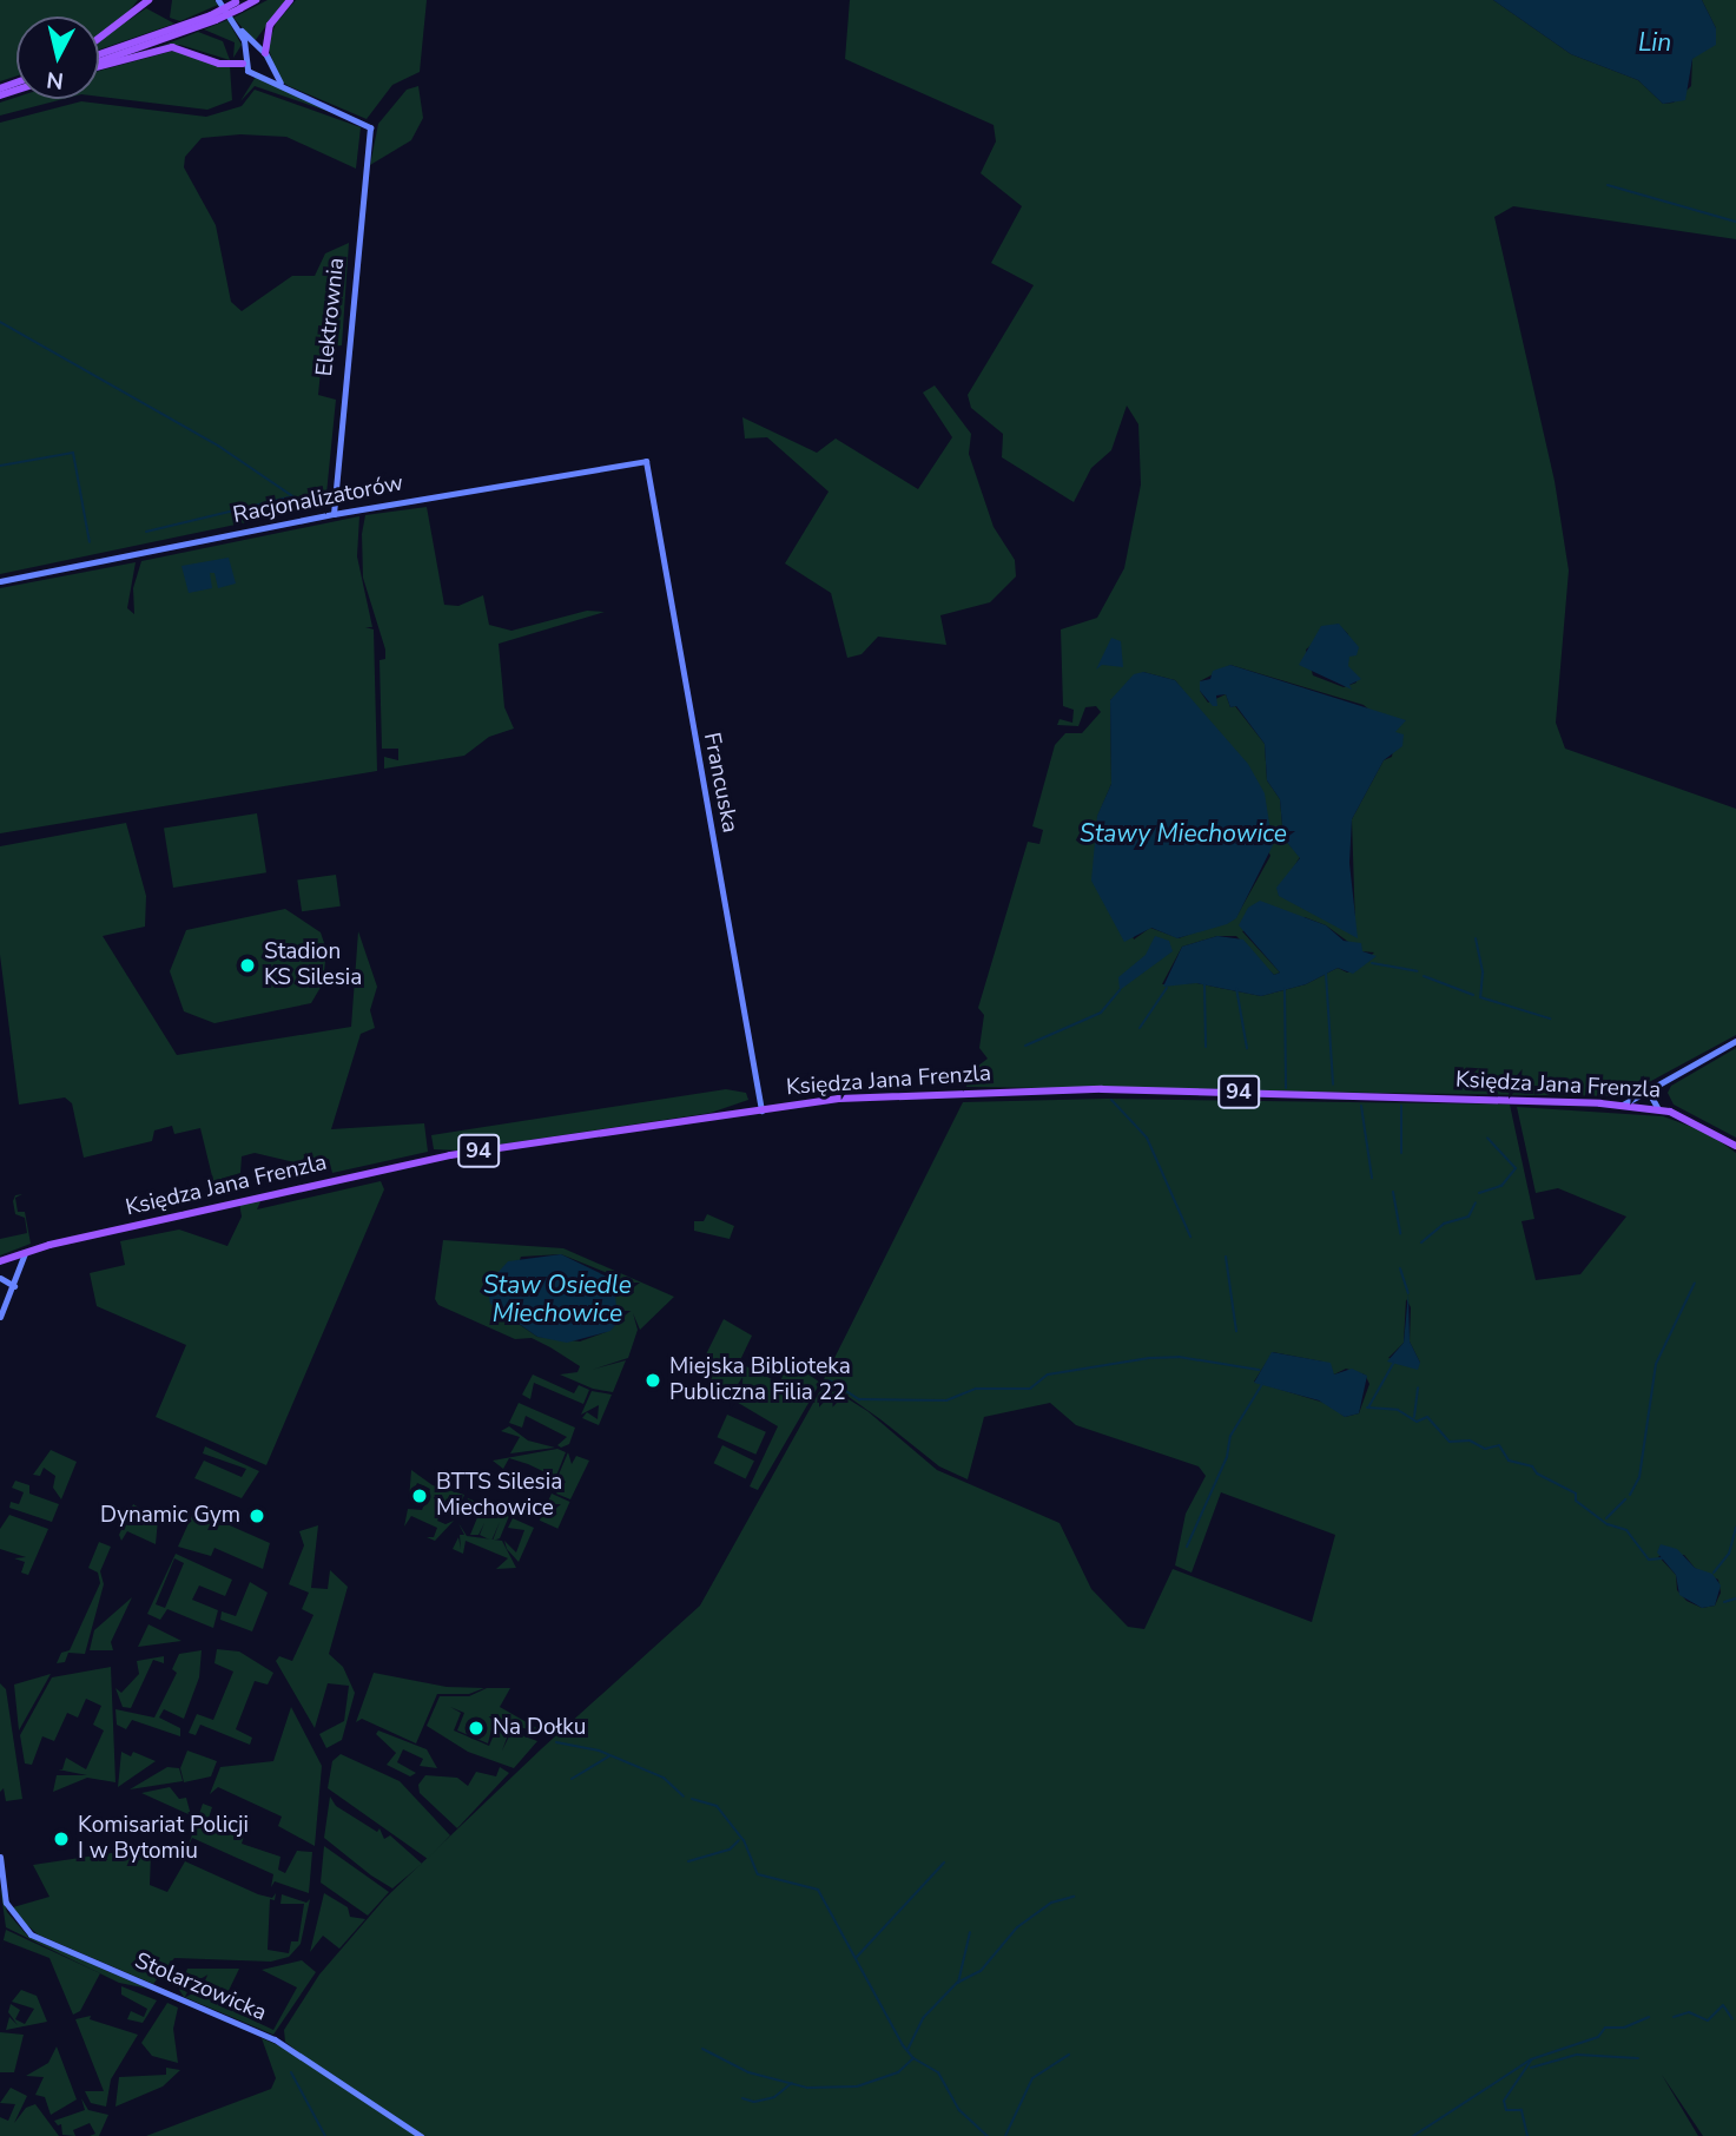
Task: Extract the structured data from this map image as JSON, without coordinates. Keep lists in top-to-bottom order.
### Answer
{
  "streets": {
    "main road": ["Księdza Jana Frenzla", "94"],
    "street": [
      "Elektrownia",
      "Racjonalizatorów",
      "Francuska",
      "Stolarzowicka"
    ]
  },
  "crossings": [
    ["Elektrownia", "Racjonalizatorów"],
    ["Racjonalizatorów", "Francuska"],
    ["Francuska", "Księdza Jana Frenzla"]
  ],
  "water": ["Lin", "Stawy Miechowice", "Staw Osiedle Miechowice"],
  "places": [
    "Stadion KS Silesia",
    "Miejska Biblioteka Publiczna Filia 22",
    "BTTS Silesia Miechowice",
    "Dynamic Gym",
    "Na Dołku",
    "Komisariat Policji I w Bytomiu"
  ],
  "north": "bottom"
}
